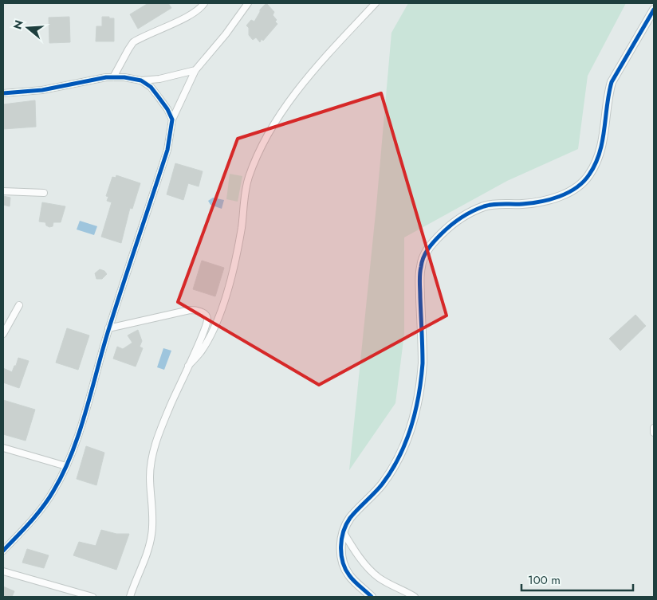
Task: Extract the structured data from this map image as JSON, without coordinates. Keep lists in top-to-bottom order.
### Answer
{
  "scale_bar": "100 m",
  "north": "left"
}
